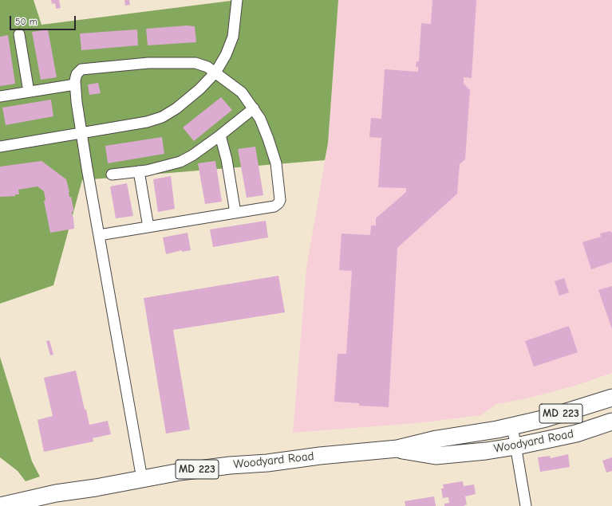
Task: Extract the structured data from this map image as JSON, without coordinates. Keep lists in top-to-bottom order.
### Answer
{
  "streets": {
    "main road": ["MD 223", "Woodyard Road"]
  },
  "scale_bar": "50 m"
}
